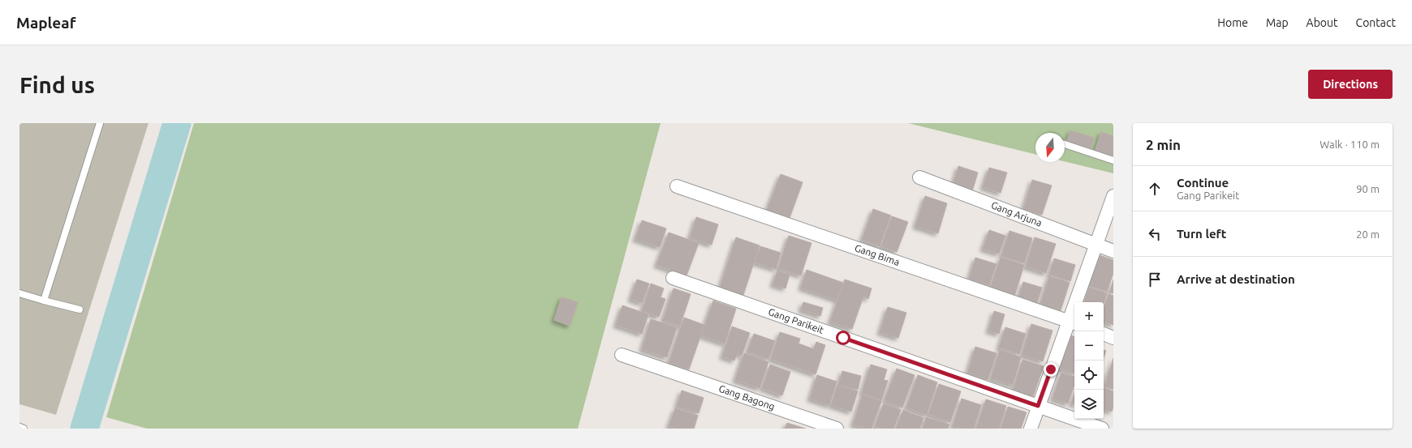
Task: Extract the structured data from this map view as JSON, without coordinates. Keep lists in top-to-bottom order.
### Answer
{
  "streets": {
    "street": [
      "Gang Arjuna",
      "Gang Bima",
      "Gang Parikeit",
      "Gang Bagong"
    ]
  },
  "north": "bottom",
  "page": {
    "header": "Mapleaf",
    "nav": [
      "Home",
      "Map",
      "About",
      "Contact"
    ],
    "buttons": "Directions",
    "title": "Find us",
    "heading": ["2 min", "Walk · 110 m"],
    "list": [
      ["Continue", "Gang Parikeit", "90 m"],
      ["Turn left", "20 m"],
      "Arrive at destination"
    ],
    "map_buttons": ["+", "−"]
  }
}
